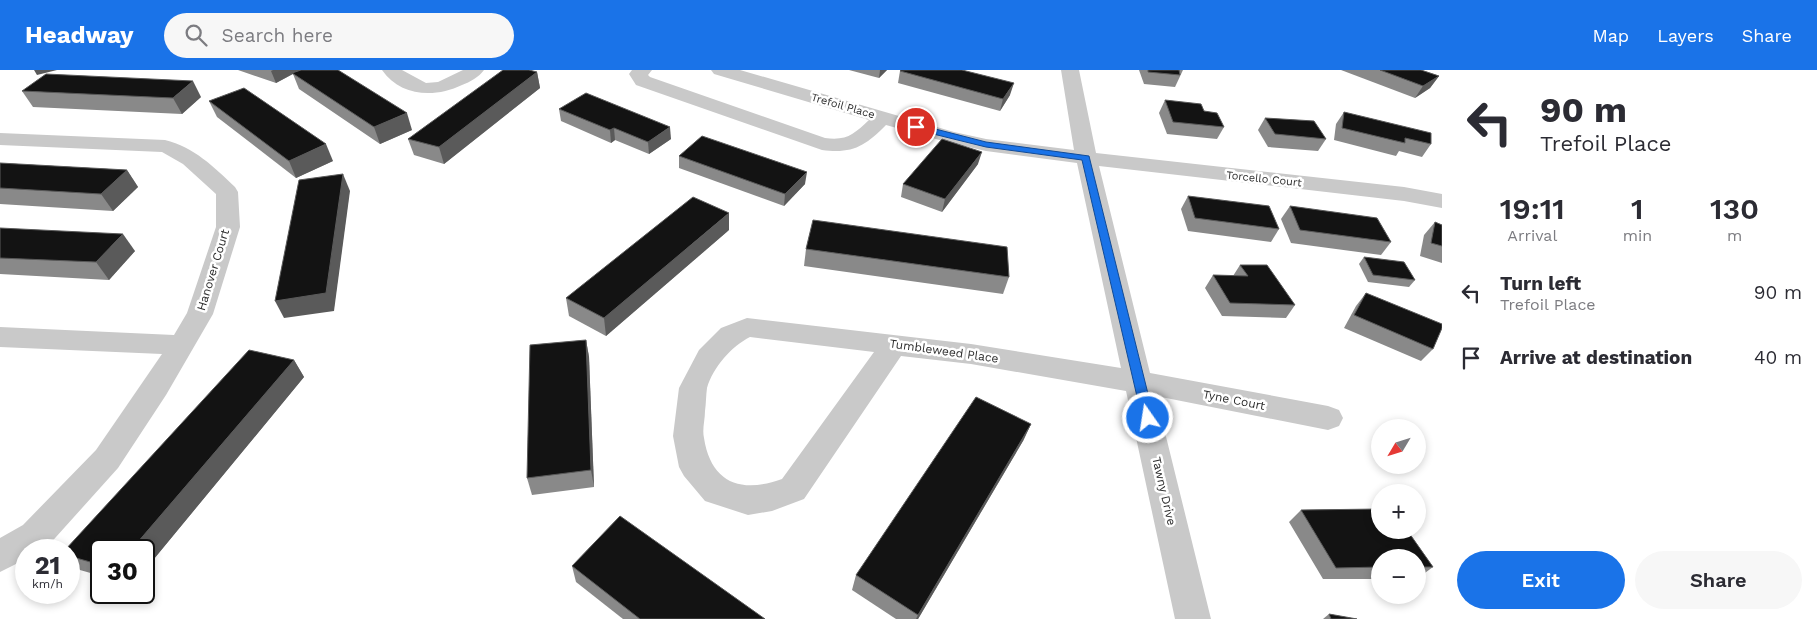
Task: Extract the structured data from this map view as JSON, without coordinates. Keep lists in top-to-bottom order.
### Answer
{
  "streets": {
    "street": [
      "Trefoil Place",
      "Torcello Court",
      "Hanover Court",
      "Tumbleweed Place",
      "Tyne Court",
      "Tawny Drive"
    ]
  },
  "crossings": [
    ["Trefoil Place", "Torcello Court"],
    ["Trefoil Place", "Tawny Drive"],
    ["Torcello Court", "Tawny Drive"],
    ["Tumbleweed Place", "Tyne Court"],
    ["Tumbleweed Place", "Tawny Drive"],
    ["Tyne Court", "Tawny Drive"]
  ],
  "north": "bottom left",
  "page": {
    "header": "Headway",
    "search": "Search here",
    "nav": ["Map", "Layers", "Share"],
    "turn": ["90 m", "Trefoil Place"],
    "eta": [
      "19:11",
      "Arrival",
      "1",
      "min",
      "130",
      "m"
    ],
    "list": [
      {
        "name": "Turn left",
        "note": "Trefoil Place",
        "value": "90 m"
      },
      {
        "name": "Arrive at destination",
        "value": "40 m"
      }
    ],
    "map_buttons": ["+", "−"],
    "speed": "21 km/h",
    "limit": "30",
    "buttons": ["Exit", "Share"]
  }
}
